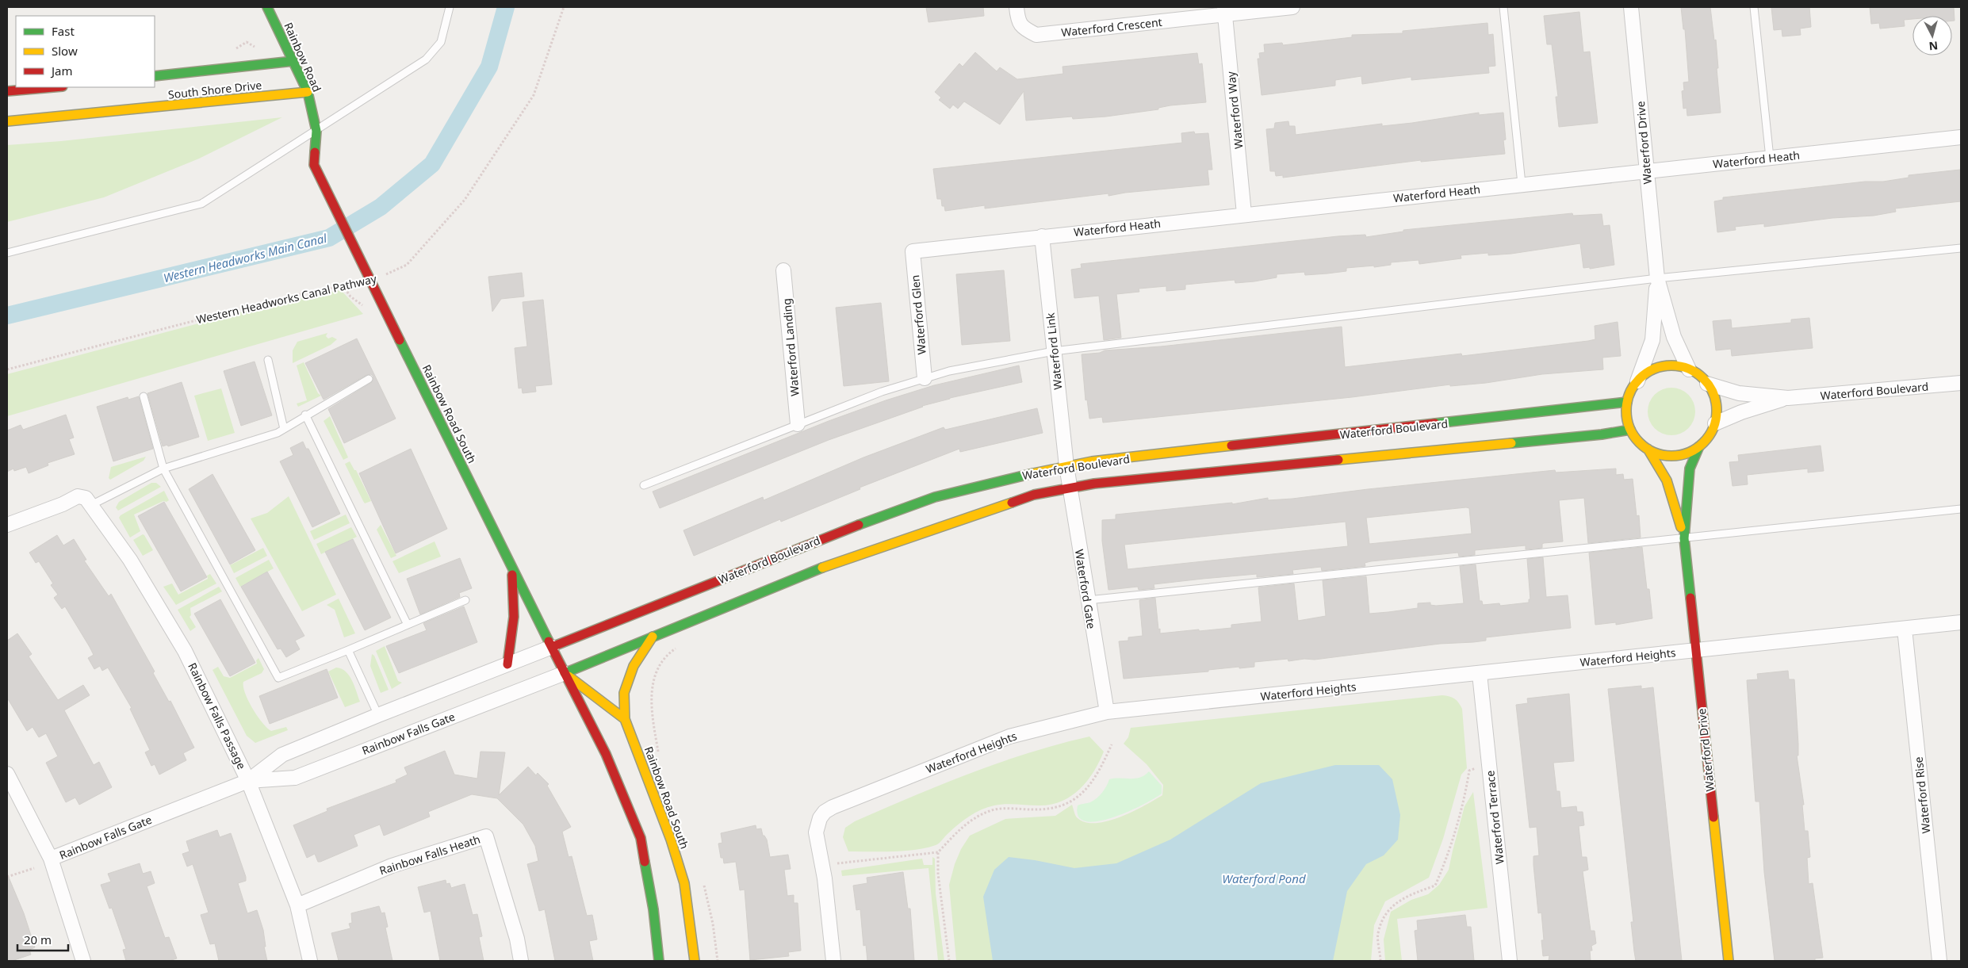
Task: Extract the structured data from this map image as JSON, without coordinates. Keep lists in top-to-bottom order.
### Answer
{
  "streets": {
    "street": [
      "Waterford Crescent",
      "Rainbow Road",
      "South Shore Drive",
      "Waterford Way",
      "Waterford Drive",
      "Waterford Heath",
      "Waterford Glen",
      "Waterford Landing",
      "Waterford Link",
      "Waterford Boulevard",
      "Rainbow Road South",
      "Waterford Gate",
      "Waterford Heights",
      "Rainbow Falls Passage",
      "Rainbow Falls Gate",
      "Waterford Rise",
      "Waterford Terrace",
      "Rainbow Falls Heath"
    ],
    "path": ["Western Headworks Canal Pathway"]
  },
  "crossings": [
    ["Waterford Crescent", "Waterford Way"],
    ["Rainbow Road", "South Shore Drive"],
    ["Rainbow Road", "Rainbow Road South"],
    ["Waterford Way", "Waterford Heath"],
    ["Waterford Drive", "Waterford Heath"],
    ["Waterford Drive", "Waterford Boulevard"],
    ["Waterford Drive", "Waterford Heights"],
    ["Waterford Heath", "Waterford Glen"],
    ["Waterford Heath", "Waterford Link"],
    ["Western Headworks Canal Pathway", "Rainbow Road South"],
    ["Waterford Link", "Waterford Boulevard"],
    ["Waterford Link", "Waterford Gate"],
    ["Waterford Boulevard", "Rainbow Road South"],
    ["Waterford Boulevard", "Waterford Gate"],
    ["Waterford Boulevard", "Rainbow Falls Gate"],
    ["Rainbow Road South", "Rainbow Falls Gate"],
    ["Waterford Gate", "Waterford Heights"],
    ["Waterford Heights", "Waterford Rise"],
    ["Waterford Heights", "Waterford Terrace"],
    ["Rainbow Falls Passage", "Rainbow Falls Gate"],
    ["Rainbow Falls Passage", "Rainbow Falls Heath"]
  ],
  "water": ["Western Headworks Main Canal", "Waterford Pond"],
  "legend": ["Fast", "Slow", "Jam"],
  "scale_bar": "20 m",
  "north": "bottom"
}
